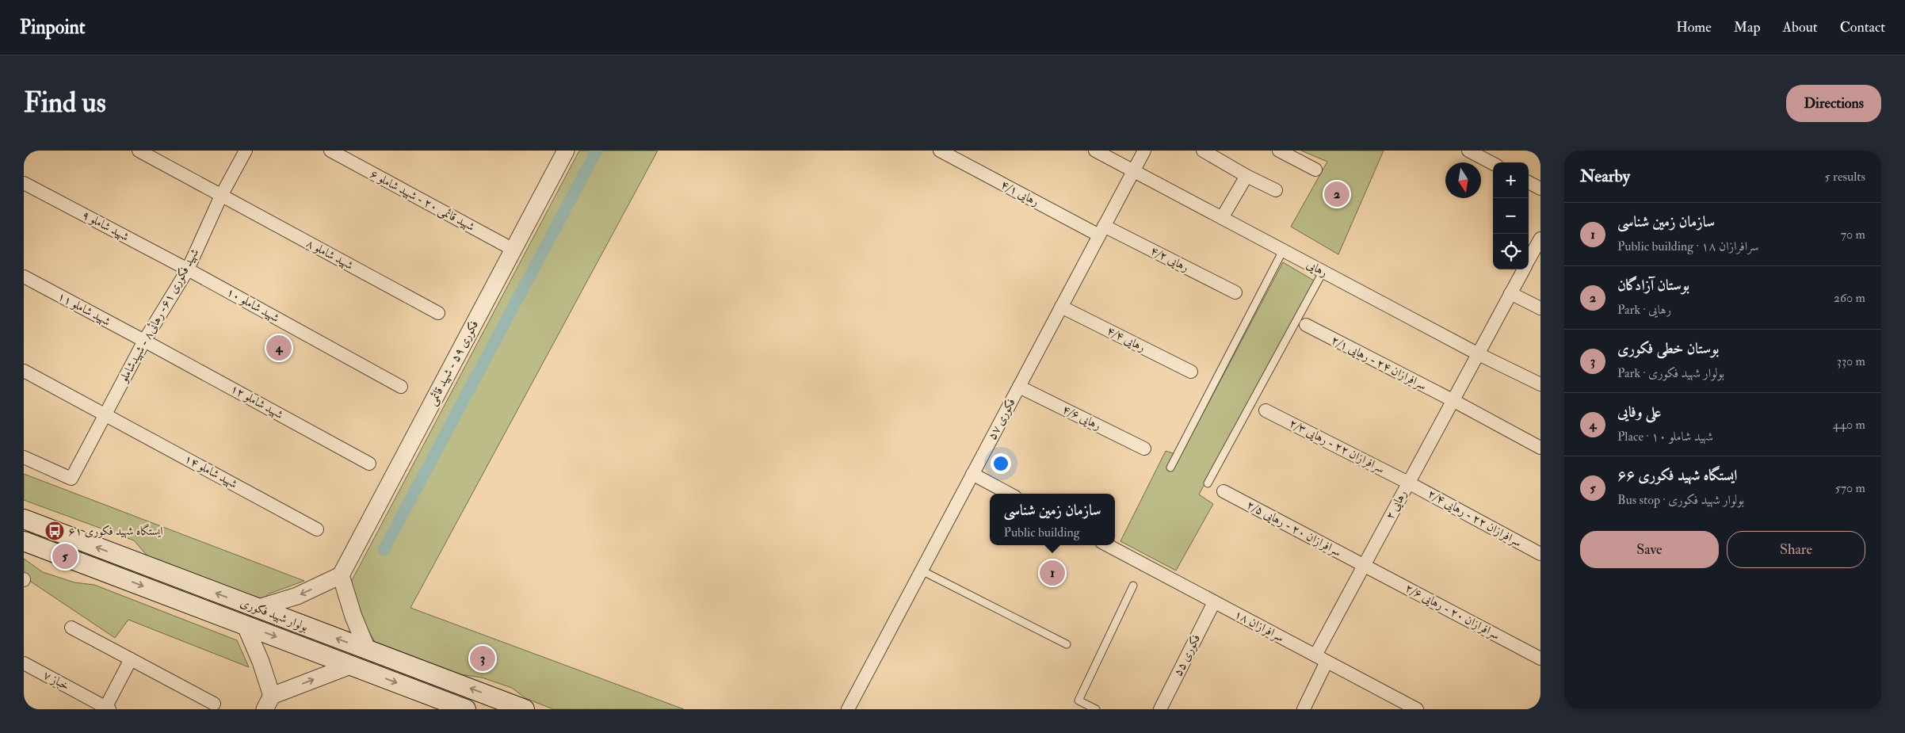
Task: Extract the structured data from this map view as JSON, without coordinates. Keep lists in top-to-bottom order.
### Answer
{
  "streets": {
    "main road": ["بولوار شهید فکوری"],
    "street": [
      "رهایی ۴/۱",
      "شهید قائمی ۲۰ - شهید شاملو ۶",
      "شهید شاملو ۹",
      "شهید شاملو ۸",
      "رهایی ۴/۲",
      "رهایی",
      "شهید شاملو ۱۰",
      "شهید شاملو ۱۱",
      "شهید فکوری ۶۱- رهائی۸ - شهیدشاملو",
      "رهایی ۴/۴",
      "فکوری ۵۹ - شهید قائمی",
      "سرافرازان ۲۴ - رهایی ۲/۱",
      "شهید شاملو ۱۲",
      "رهایی ۴/۶",
      "فکوری ۵۷",
      "سرافرازان ۲۲ - رهایی ۲/۳",
      "شهید شاملو ۱۴",
      "رهایی ۲",
      "سرافرازان ۲۲ - رهایی ۲/۴",
      "سرافرازان ۲۰ - رهایی ۲/۵",
      "سرافرازان ۲۰ - رهایی ۲/۶",
      "سرافرازان ۱۸",
      "فکوری ۵۵",
      "خباز ۷"
    ]
  },
  "crossings": [
    ["رهایی ۴/۱", "رهایی ۴/۲"],
    ["رهایی ۴/۱", "فکوری ۵۷"],
    ["شهید قائمی ۲۰ - شهید شاملو ۶", "فکوری ۵۹ - شهید قائمی"],
    ["شهید شاملو ۹", "شهید شاملو ۱۰"],
    ["شهید شاملو ۹", "شهید فکوری ۶۱- رهائی۸ - شهیدشاملو"],
    ["شهید شاملو ۸", "شهید فکوری ۶۱- رهائی۸ - شهیدشاملو"],
    ["رهایی ۴/۲", "فکوری ۵۷"],
    ["رهایی", "فکوری ۵۷"],
    ["رهایی", "رهایی ۲"],
    ["شهید شاملو ۱۰", "شهید فکوری ۶۱- رهائی۸ - شهیدشاملو"],
    ["شهید شاملو ۱۱", "شهید فکوری ۶۱- رهائی۸ - شهیدشاملو"],
    ["شهید شاملو ۱۱", "شهید شاملو ۱۲"],
    ["شهید فکوری ۶۱- رهائی۸ - شهیدشاملو", "شهید شاملو ۱۲"],
    ["شهید فکوری ۶۱- رهائی۸ - شهیدشاملو", "شهید شاملو ۱۴"],
    ["رهایی ۴/۴", "فکوری ۵۷"],
    ["سرافرازان ۲۴ - رهایی ۲/۱", "رهایی ۲"],
    ["رهایی ۴/۶", "فکوری ۵۷"],
    ["سرافرازان ۲۲ - رهایی ۲/۳", "رهایی ۲"],
    ["سرافرازان ۲۲ - رهایی ۲/۳", "سرافرازان ۲۲ - رهایی ۲/۴"],
    ["رهایی ۲", "سرافرازان ۲۲ - رهایی ۲/۴"],
    ["رهایی ۲", "سرافرازان ۲۰ - رهایی ۲/۵"],
    ["رهایی ۲", "سرافرازان ۲۰ - رهایی ۲/۶"],
    ["رهایی ۲", "سرافرازان ۱۸"],
    ["سرافرازان ۲۰ - رهایی ۲/۵", "سرافرازان ۲۰ - رهایی ۲/۶"],
    ["سرافرازان ۱۸", "فکوری ۵۵"]
  ],
  "places": {
    "bus stop": ["ایستگاه شهید فکوری ۶۱"]
  },
  "north": "bottom",
  "page": {
    "header": "Pinpoint",
    "nav": [
      "Home",
      "Map",
      "About",
      "Contact"
    ],
    "buttons": [
      "Directions",
      ["Save", "Share"]
    ],
    "title": "Find us",
    "heading": ["Nearby", "5 results"],
    "map_buttons": ["+", "−"],
    "pins": [
      "2",
      "4",
      "5",
      "1",
      "3"
    ],
    "list": [
      {
        "mark": "1",
        "name": "سازمان زمین شناسی",
        "note": "Public building · سرافرازان ۱۸",
        "value": "70 m"
      },
      {
        "mark": "2",
        "name": "بوستان آزادگان",
        "note": "Park · رهایی",
        "value": "260 m"
      },
      {
        "mark": "3",
        "name": "بوستان خطی فکوری",
        "note": "Park · بولوار شهید فکوری",
        "value": "330 m"
      },
      {
        "mark": "4",
        "name": "علی وفایی",
        "note": "Place · شهید شاملو ۱۰",
        "value": "440 m"
      },
      {
        "mark": "5",
        "name": "ایستگاه شهید فکوری ۶۶",
        "note": "Bus stop · بولوار شهید فکوری",
        "value": "570 m"
      }
    ],
    "popup": ["سازمان زمین شناسی", "Public building"]
  }
}
